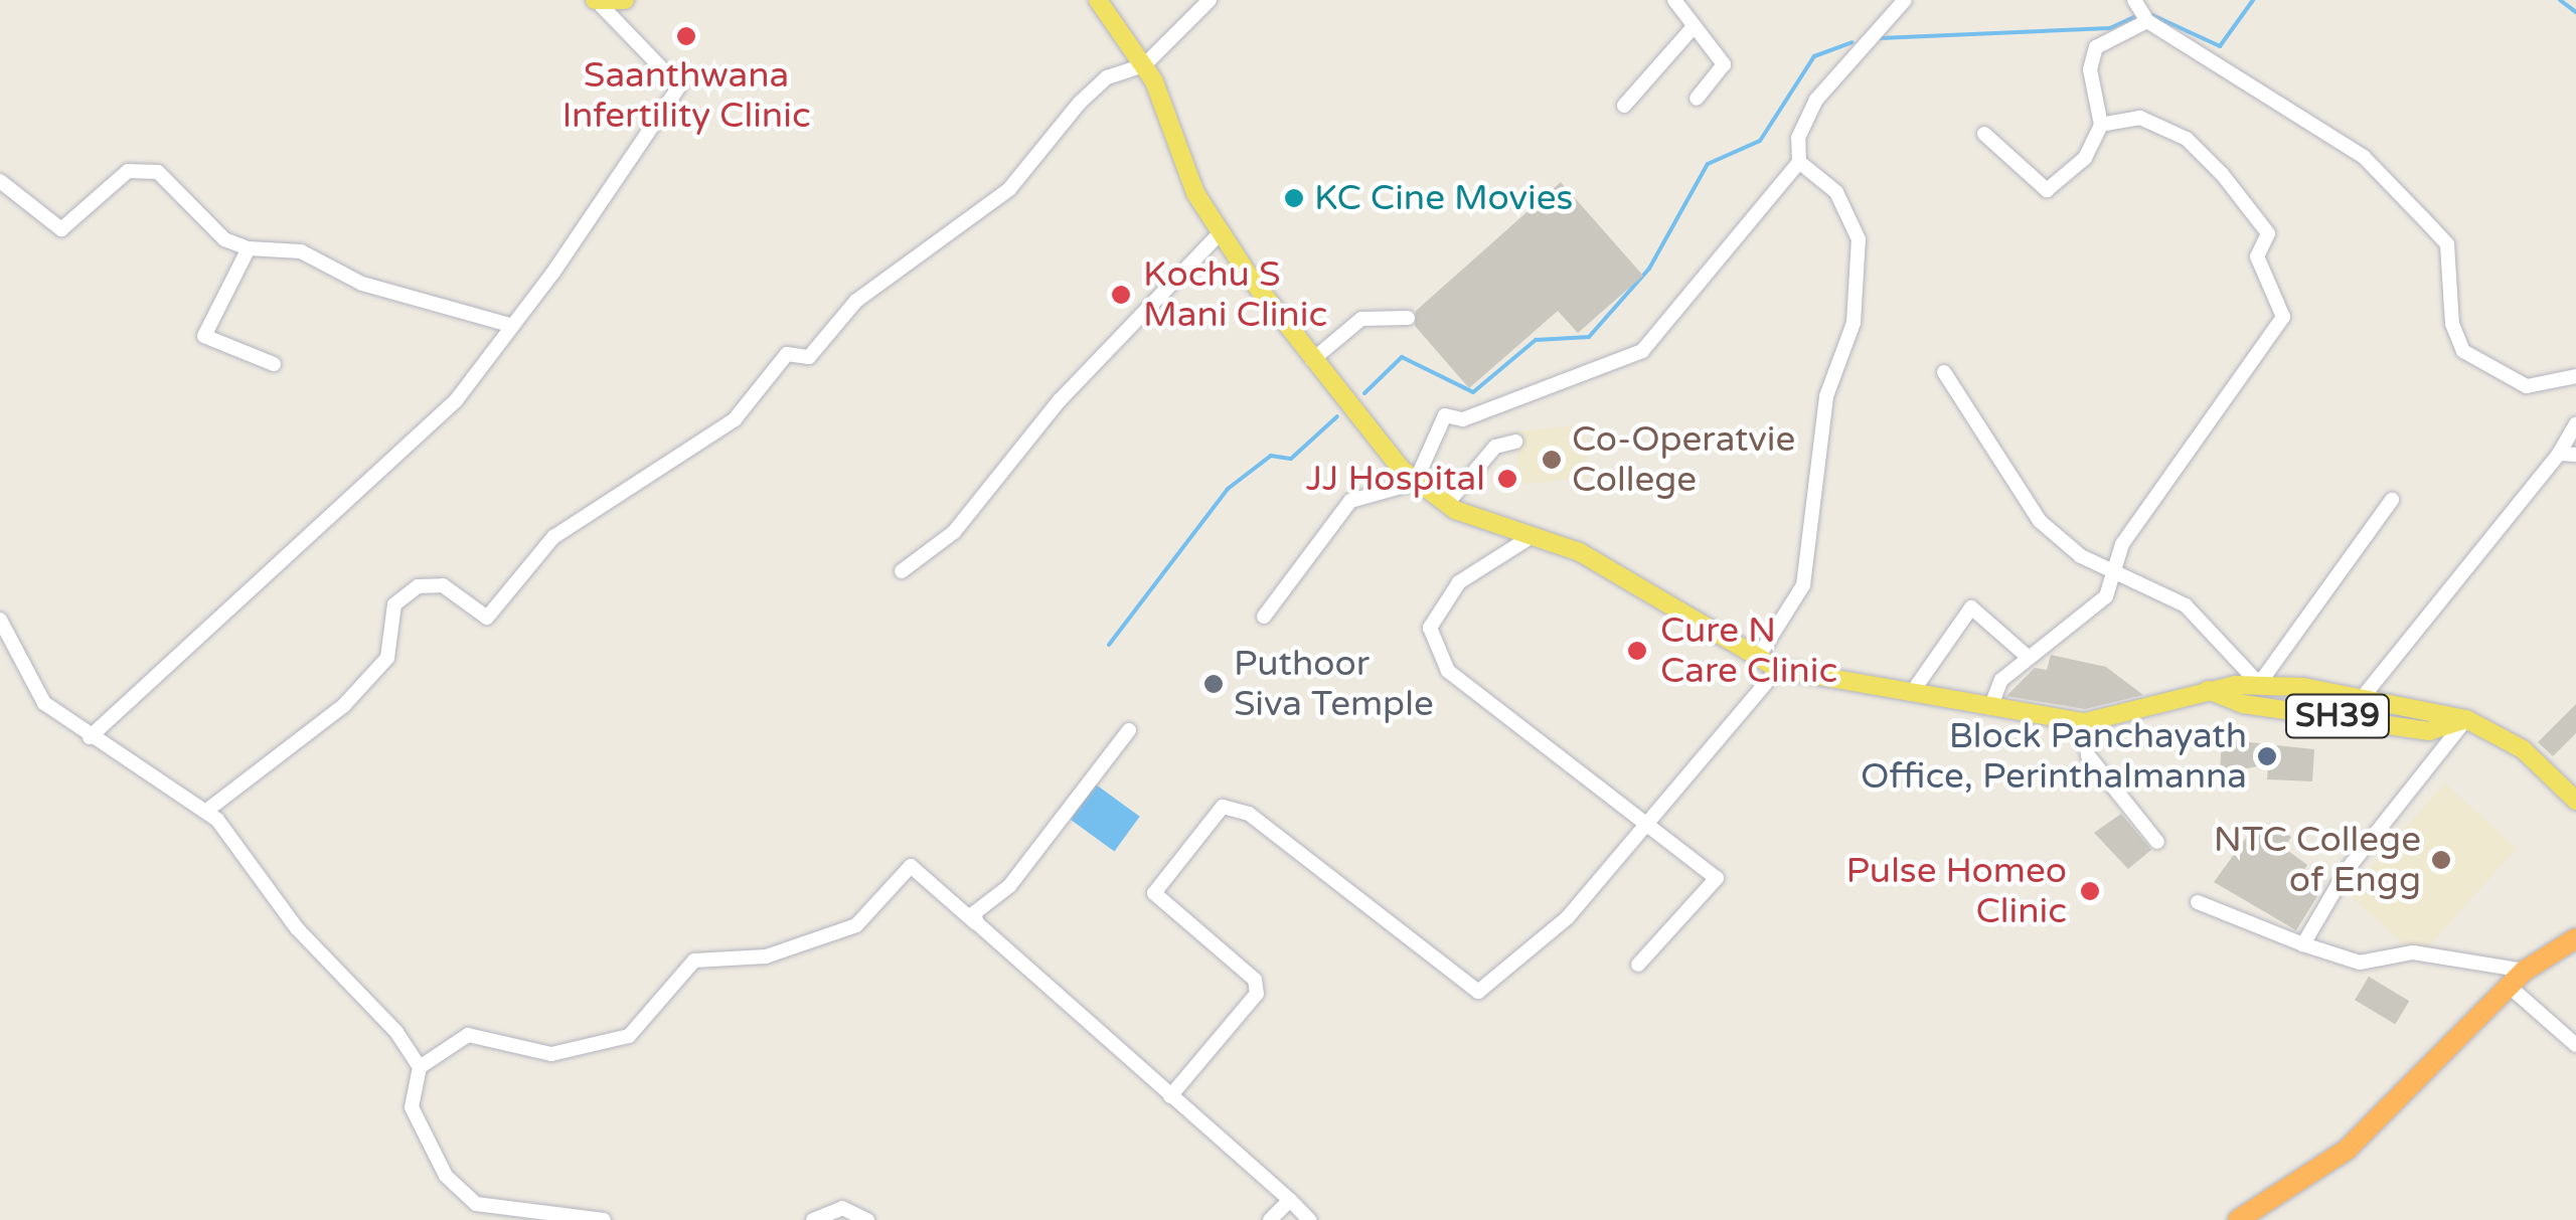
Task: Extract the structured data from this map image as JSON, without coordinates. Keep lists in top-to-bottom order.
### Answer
{
  "streets": {
    "main road": ["SH39"]
  },
  "places": [
    "Saanthwana Infertility Clinic",
    "KC Cine Movies",
    "Kochu S Mani Clinic",
    "Co-Operatvie College",
    "JJ Hospital",
    "Cure N Care Clinic",
    "Puthoor Siva Temple",
    "Block Panchayath Office, Perinthalmanna",
    "NTC College of Engg",
    "Pulse Homeo Clinic"
  ]
}
